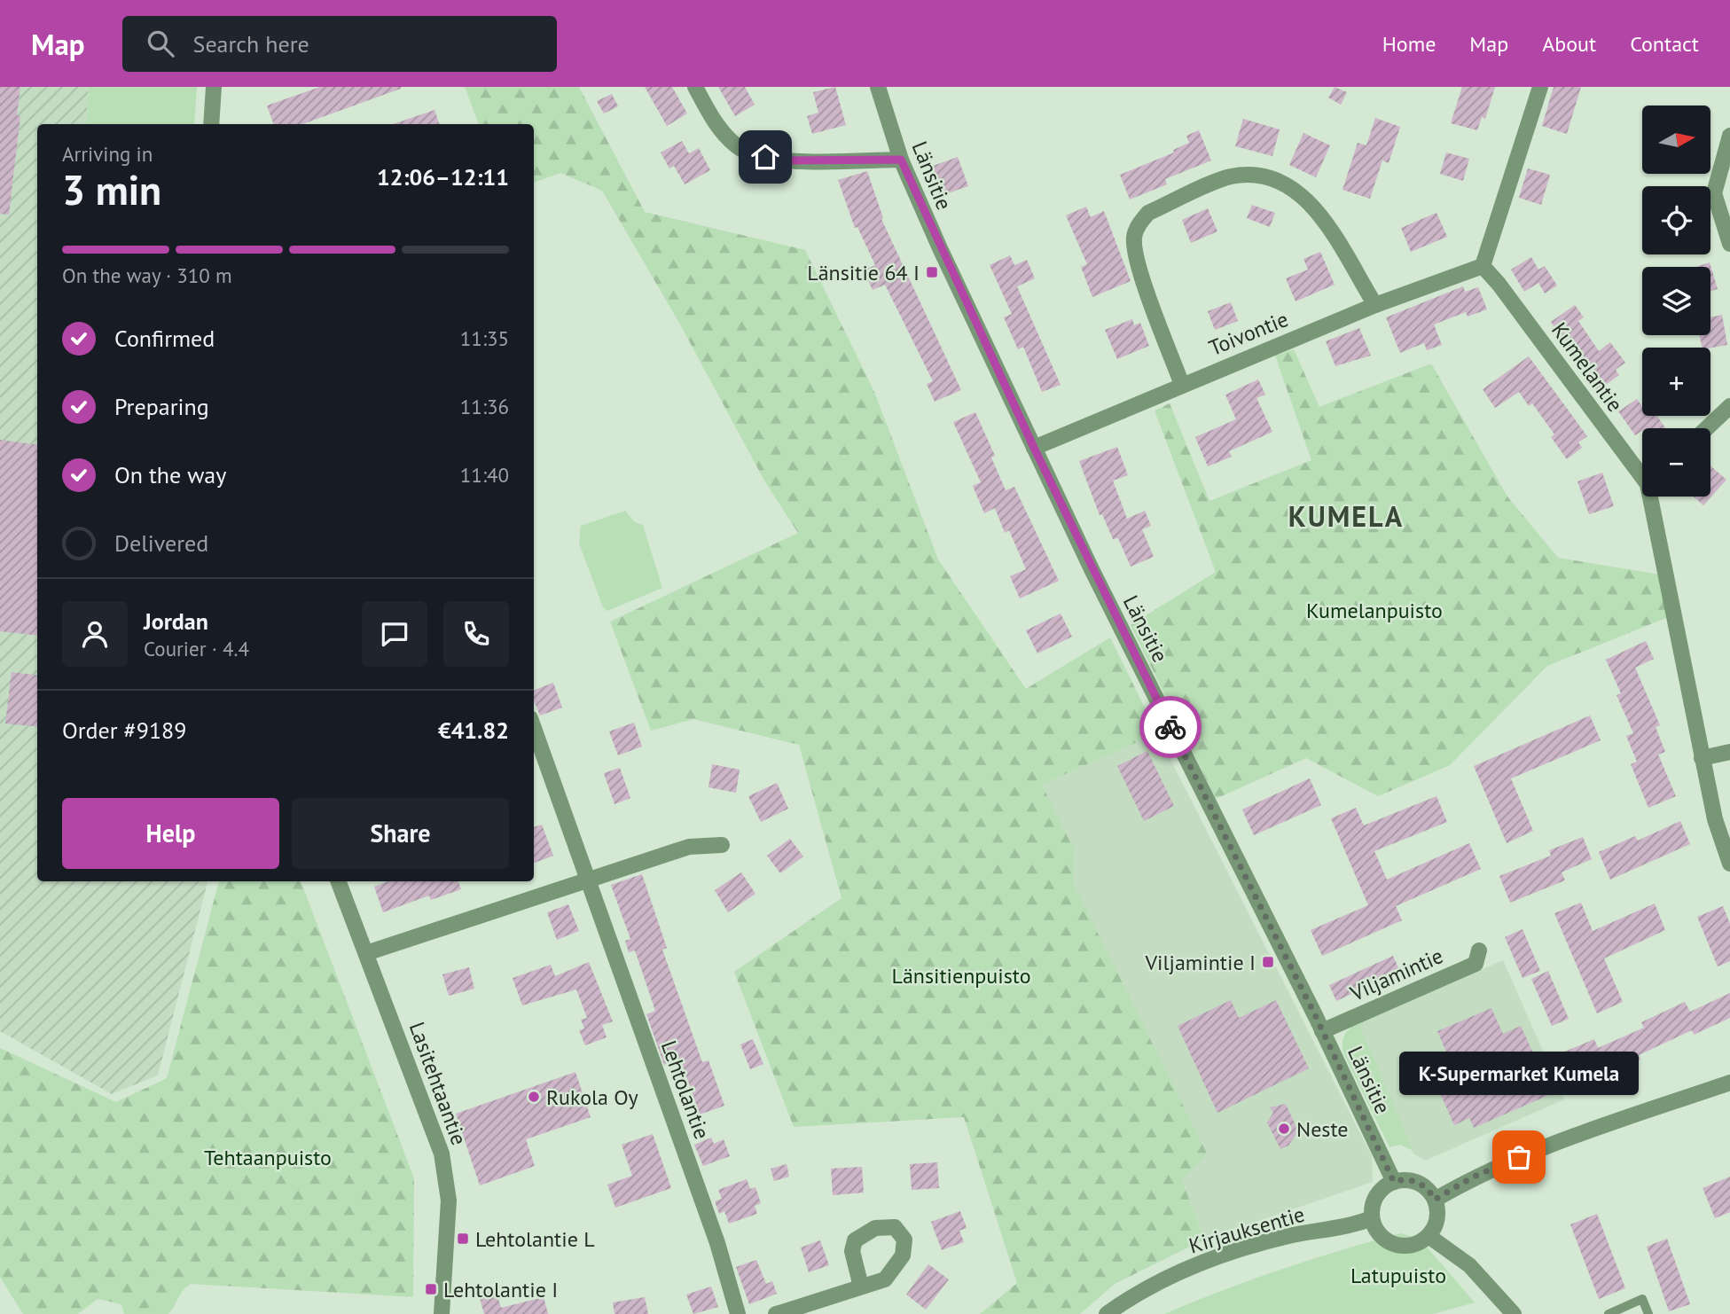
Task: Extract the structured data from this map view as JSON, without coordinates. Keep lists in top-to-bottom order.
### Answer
{
  "streets": {
    "street": [
      "Länsitie",
      "Toivontie",
      "Kumelantie",
      "Viljamintie",
      "Lasitehtaantie",
      "Lehtolantie",
      "Kirjauksentie"
    ]
  },
  "crossings": [
    ["Länsitie", "Toivontie"],
    ["Länsitie", "Viljamintie"],
    ["Länsitie", "Kirjauksentie"],
    ["Toivontie", "Kumelantie"]
  ],
  "districts": ["KUMELA"],
  "parks": [
    "Kumelanpuisto",
    "Länsitienpuisto",
    "Tehtaanpuisto",
    "Latupuisto"
  ],
  "places": {
    "transit": [
      "Länsitie 64 I",
      "Viljamintie I",
      "Lehtolantie L",
      "Lehtolantie I"
    ],
    "other": ["Rukola Oy", "Neste", "K-Supermarket Kumela"]
  },
  "north": "right",
  "page": {
    "header": "Map",
    "search": "Search here",
    "nav": [
      "Home",
      "Map",
      "About",
      "Contact"
    ],
    "map_buttons": ["+", "−"],
    "heading": ["3 min", "Arriving in", "12:06–12:11"],
    "panel": [
      "Jordan",
      "Courier · 4.4",
      "Order #9189",
      "€41.82"
    ],
    "bar": "On the way · 310 m",
    "list": [
      ["Confirmed", "11:35"],
      ["Preparing", "11:36"],
      ["On the way", "11:40"],
      "Delivered"
    ],
    "buttons": ["Help", "Share"],
    "bubble": "K-Supermarket Kumela"
  }
}
